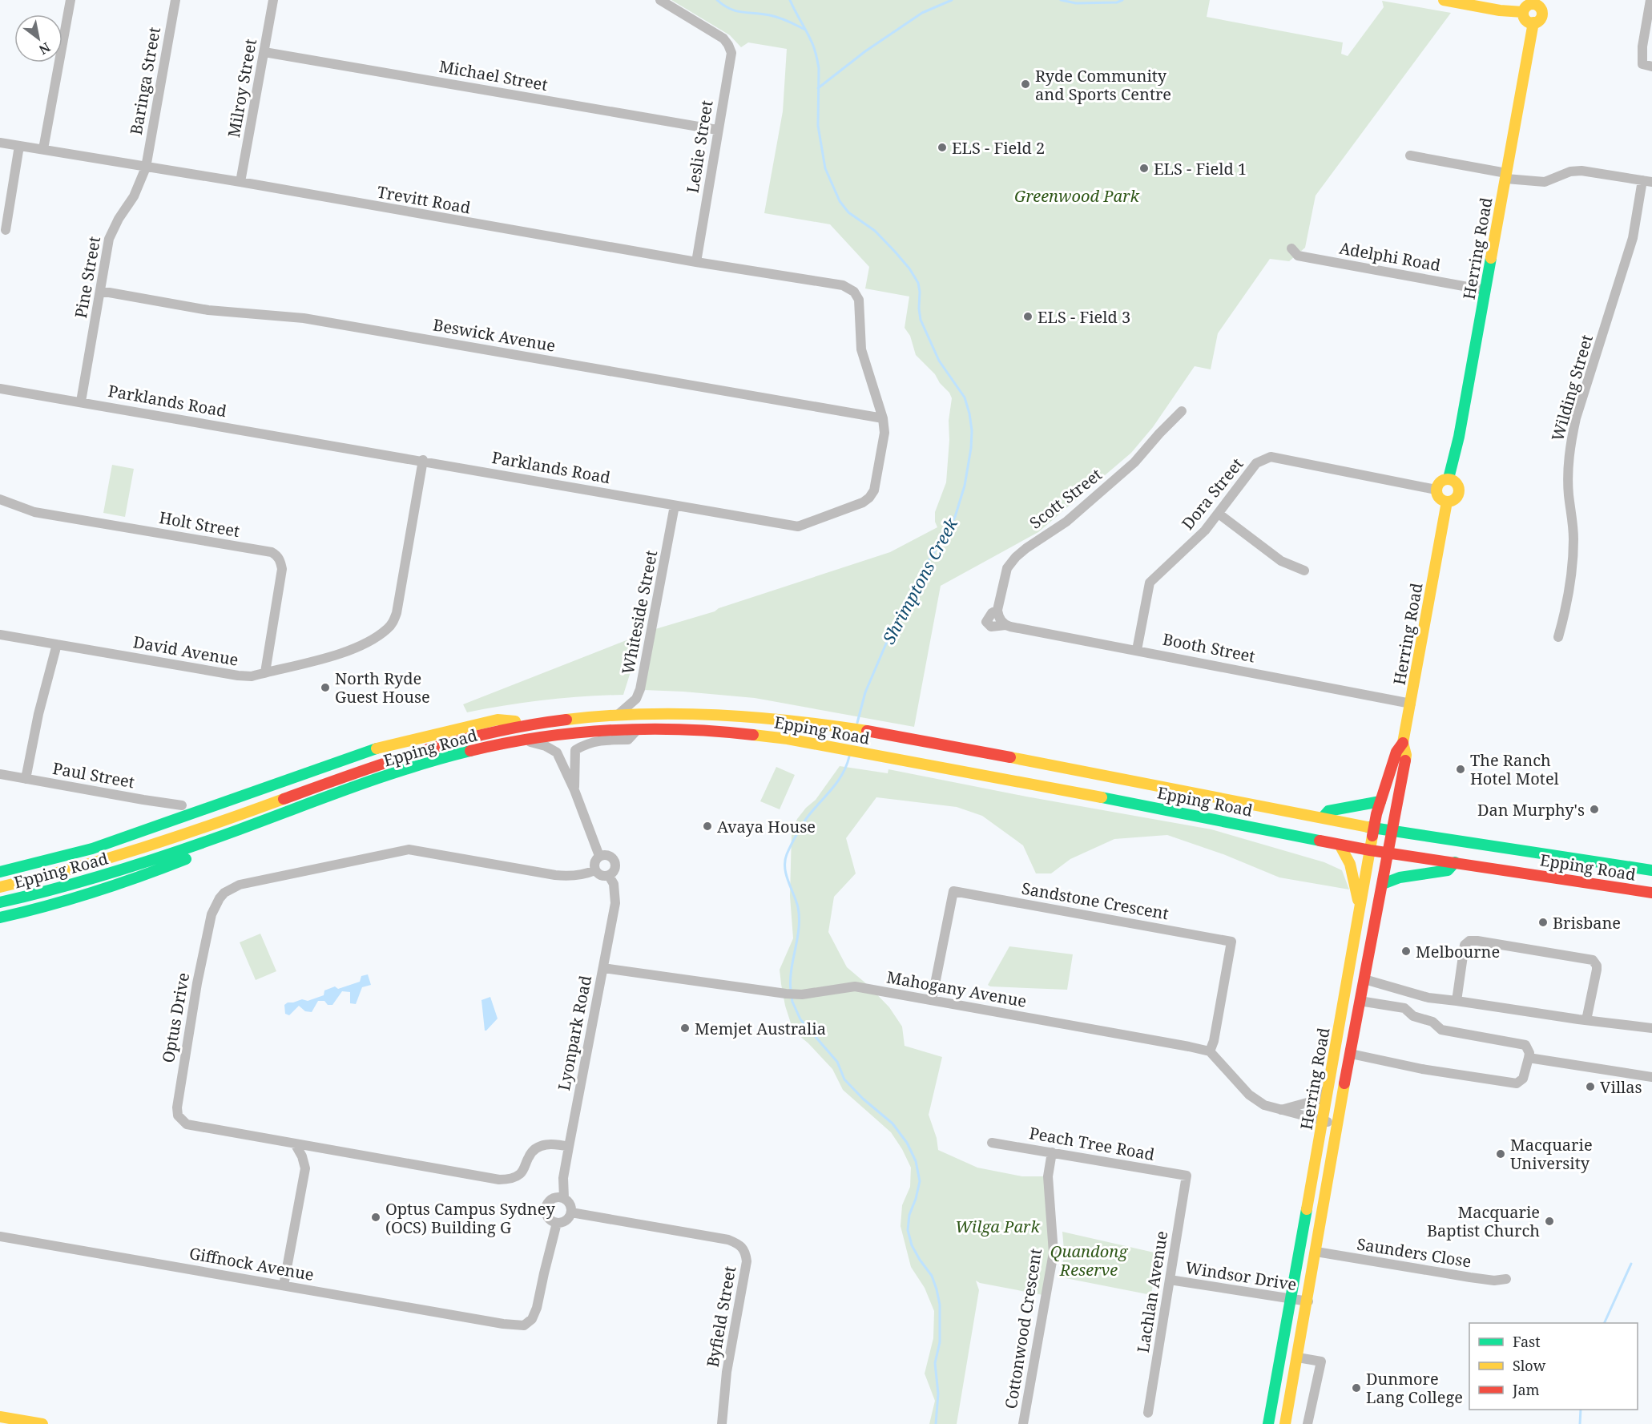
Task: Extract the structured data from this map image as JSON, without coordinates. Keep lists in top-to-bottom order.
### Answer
{
  "streets": {
    "main road": ["Herring Road", "Epping Road"],
    "street": [
      "Michael Street",
      "Baringa Street",
      "Milroy Street",
      "Leslie Street",
      "Trevitt Road",
      "Adelphi Road",
      "Pine Street",
      "Beswick Avenue",
      "Wilding Street",
      "Parklands Road",
      "Dora Street",
      "Scott Street",
      "Holt Street",
      "Whiteside Street",
      "Booth Street",
      "David Avenue",
      "Paul Street",
      "Sandstone Crescent",
      "Mahogany Avenue",
      "Optus Drive",
      "Lyonpark Road",
      "Peach Tree Road",
      "Saunders Close",
      "Giffnock Avenue",
      "Windsor Drive",
      "Lachlan Avenue",
      "Byfield Street",
      "Cottonwood Crescent"
    ]
  },
  "crossings": [
    ["Michael Street", "Milroy Street"],
    ["Michael Street", "Leslie Street"],
    ["Baringa Street", "Trevitt Road"],
    ["Baringa Street", "Pine Street"],
    ["Milroy Street", "Trevitt Road"],
    ["Leslie Street", "Trevitt Road"],
    ["Trevitt Road", "Pine Street"],
    ["Trevitt Road", "Parklands Road"],
    ["Herring Road", "Adelphi Road"],
    ["Herring Road", "Dora Street"],
    ["Herring Road", "Booth Street"],
    ["Herring Road", "Epping Road"],
    ["Herring Road", "Saunders Close"],
    ["Herring Road", "Windsor Drive"],
    ["Pine Street", "Beswick Avenue"],
    ["Pine Street", "Parklands Road"],
    ["Beswick Avenue", "Parklands Road"],
    ["Parklands Road", "Whiteside Street"],
    ["Parklands Road", "David Avenue"],
    ["Dora Street", "Booth Street"],
    ["Scott Street", "Booth Street"],
    ["Holt Street", "David Avenue"],
    ["Whiteside Street", "Epping Road"],
    ["Sandstone Crescent", "Mahogany Avenue"],
    ["Mahogany Avenue", "Lyonpark Road"],
    ["Optus Drive", "Lyonpark Road"],
    ["Lyonpark Road", "Giffnock Avenue"],
    ["Lyonpark Road", "Byfield Street"],
    ["Peach Tree Road", "Lachlan Avenue"],
    ["Peach Tree Road", "Cottonwood Crescent"],
    ["Giffnock Avenue", "Byfield Street"],
    ["Windsor Drive", "Lachlan Avenue"]
  ],
  "water": ["Shrimptons Creek"],
  "parks": ["Greenwood Park", "Wilga Park", "Quandong Reserve"],
  "places": [
    "Ryde Community and Sports Centre",
    "ELS - Field 2",
    "ELS - Field 1",
    "ELS - Field 3",
    "North Ryde Guest House",
    "The Ranch Hotel Motel",
    "Dan Murphy's",
    "Avaya House",
    "Brisbane",
    "Melbourne",
    "Memjet Australia",
    "Villas",
    "Macquarie University",
    "Optus Campus Sydney (OCS) Building G",
    "Macquarie Baptist Church",
    "Dunmore Lang College"
  ],
  "legend": ["Fast", "Slow", "Jam"],
  "north": "bottom right"
}
